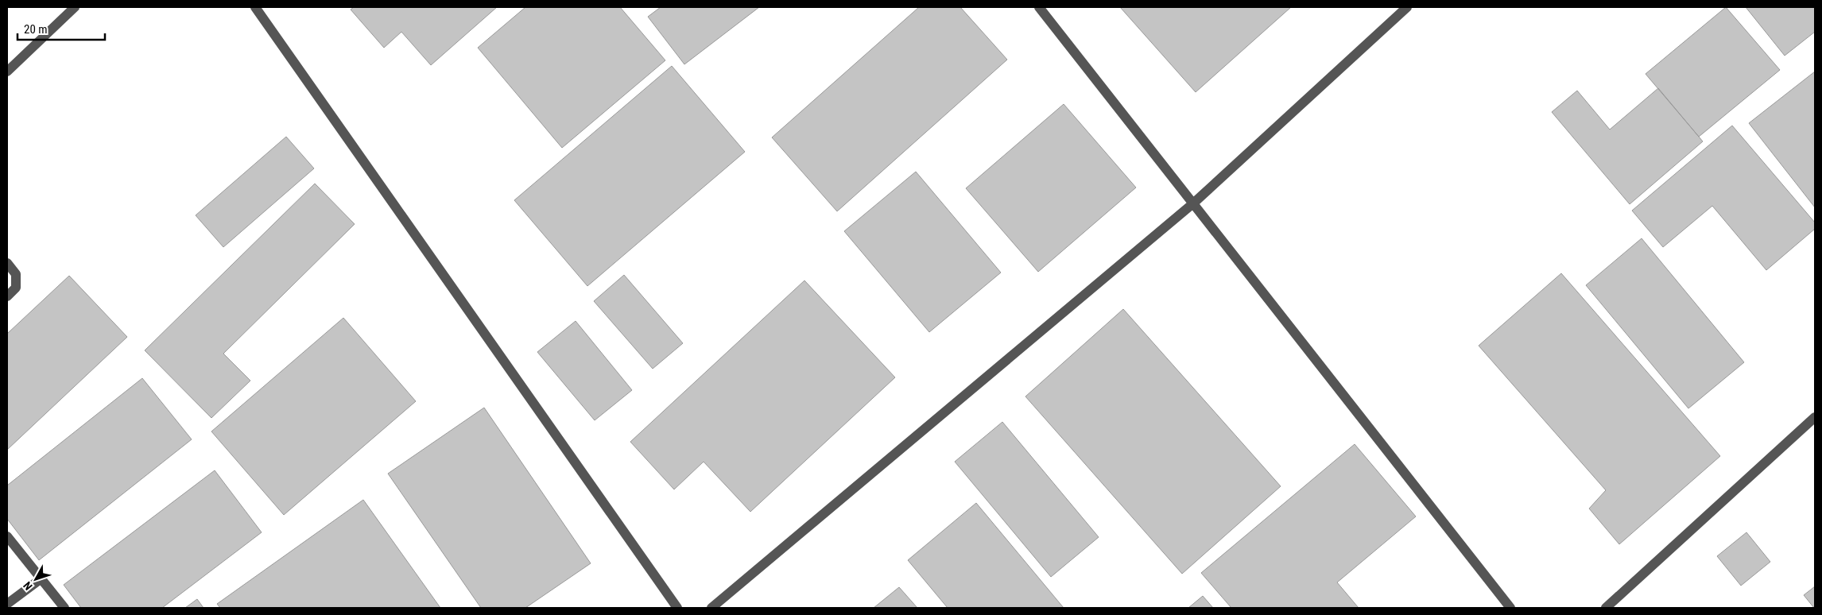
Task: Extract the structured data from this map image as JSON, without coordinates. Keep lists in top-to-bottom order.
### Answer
{
  "scale_bar": "20 m",
  "north": "bottom left"
}
